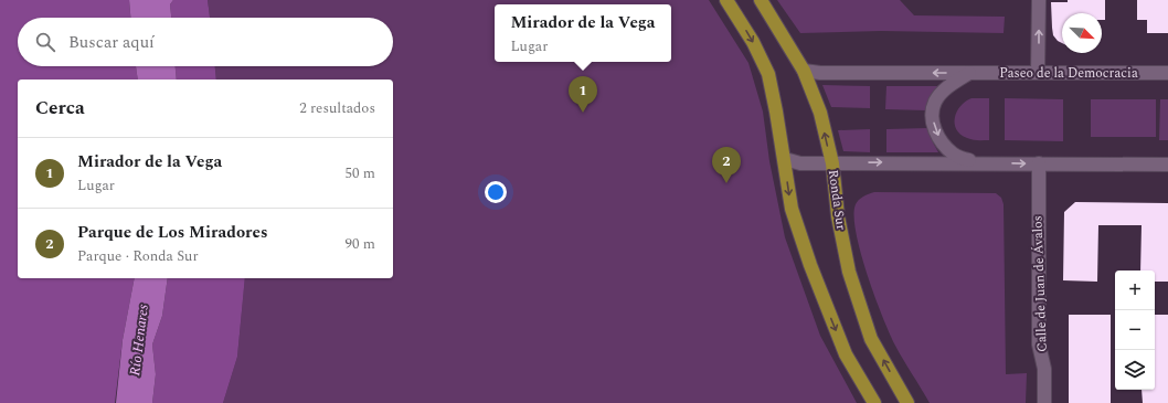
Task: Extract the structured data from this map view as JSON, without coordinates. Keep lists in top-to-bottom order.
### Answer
{
  "streets": {
    "main road": ["Ronda Sur"],
    "street": ["Paseo de la Democracia", "Calle de Juan de Ávalos"]
  },
  "crossings": [
    ["Paseo de la Democracia", "Ronda Sur"]
  ],
  "water": ["Río Henares"],
  "north": "bottom right",
  "page": {
    "popup": ["Mirador de la Vega", "Lugar"],
    "search": "Buscar aquí",
    "pins": ["1", "2"],
    "heading": ["Cerca", "2 resultados"],
    "list": [
      {
        "mark": "1",
        "name": "Mirador de la Vega",
        "note": "Lugar",
        "value": "50 m"
      },
      {
        "mark": "2",
        "name": "Parque de Los Miradores",
        "note": "Parque · Ronda Sur",
        "value": "90 m"
      }
    ],
    "map_buttons": ["+", "−"]
  }
}
